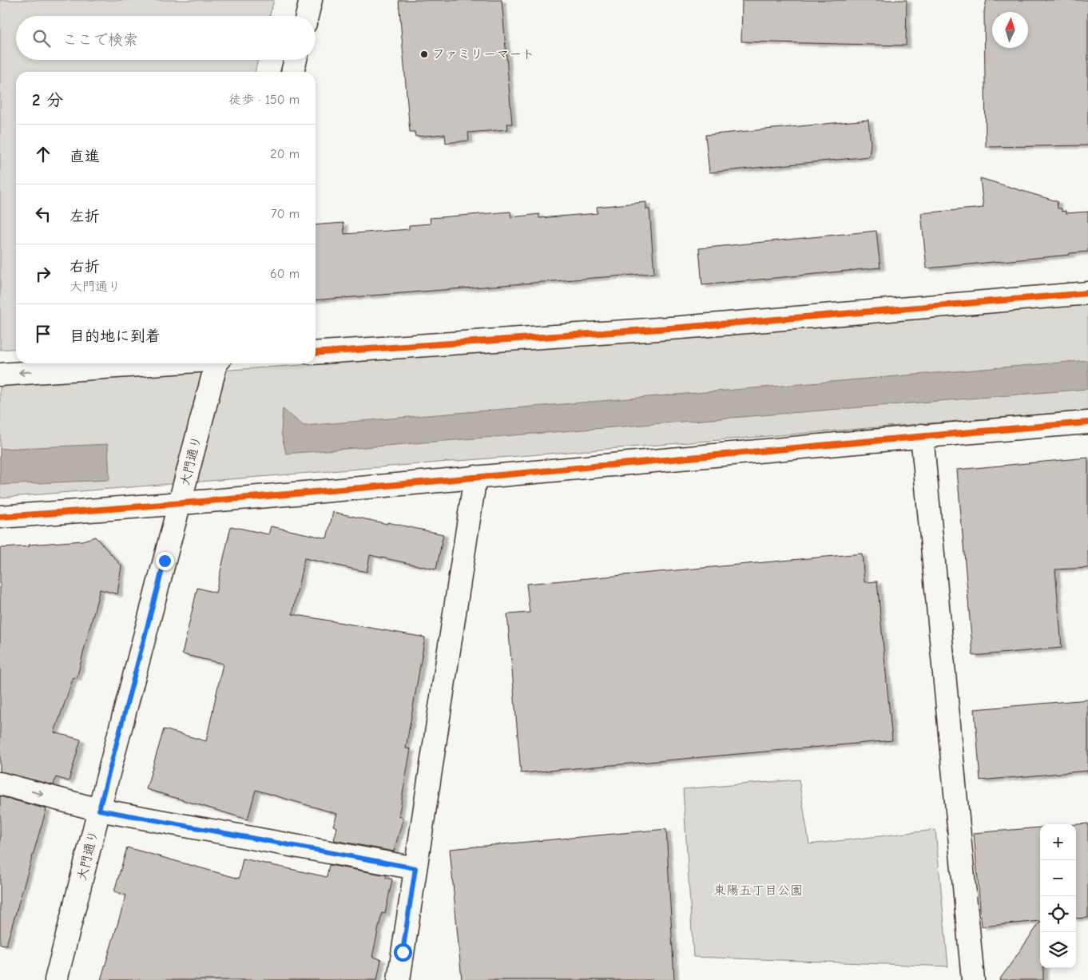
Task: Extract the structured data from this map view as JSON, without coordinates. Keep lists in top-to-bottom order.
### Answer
{
  "streets": {
    "street": ["大門通り"]
  },
  "parks": ["東陽五丁目公園"],
  "places": ["ファミリーマート"],
  "north": "top",
  "page": {
    "search": "ここで検索",
    "heading": ["2 分", "徒歩 · 150 m"],
    "list": [
      ["直進", "20 m"],
      ["左折", "70 m"],
      ["右折", "大門通り", "60 m"],
      "目的地に到着"
    ],
    "map_buttons": ["+", "−"]
  }
}
